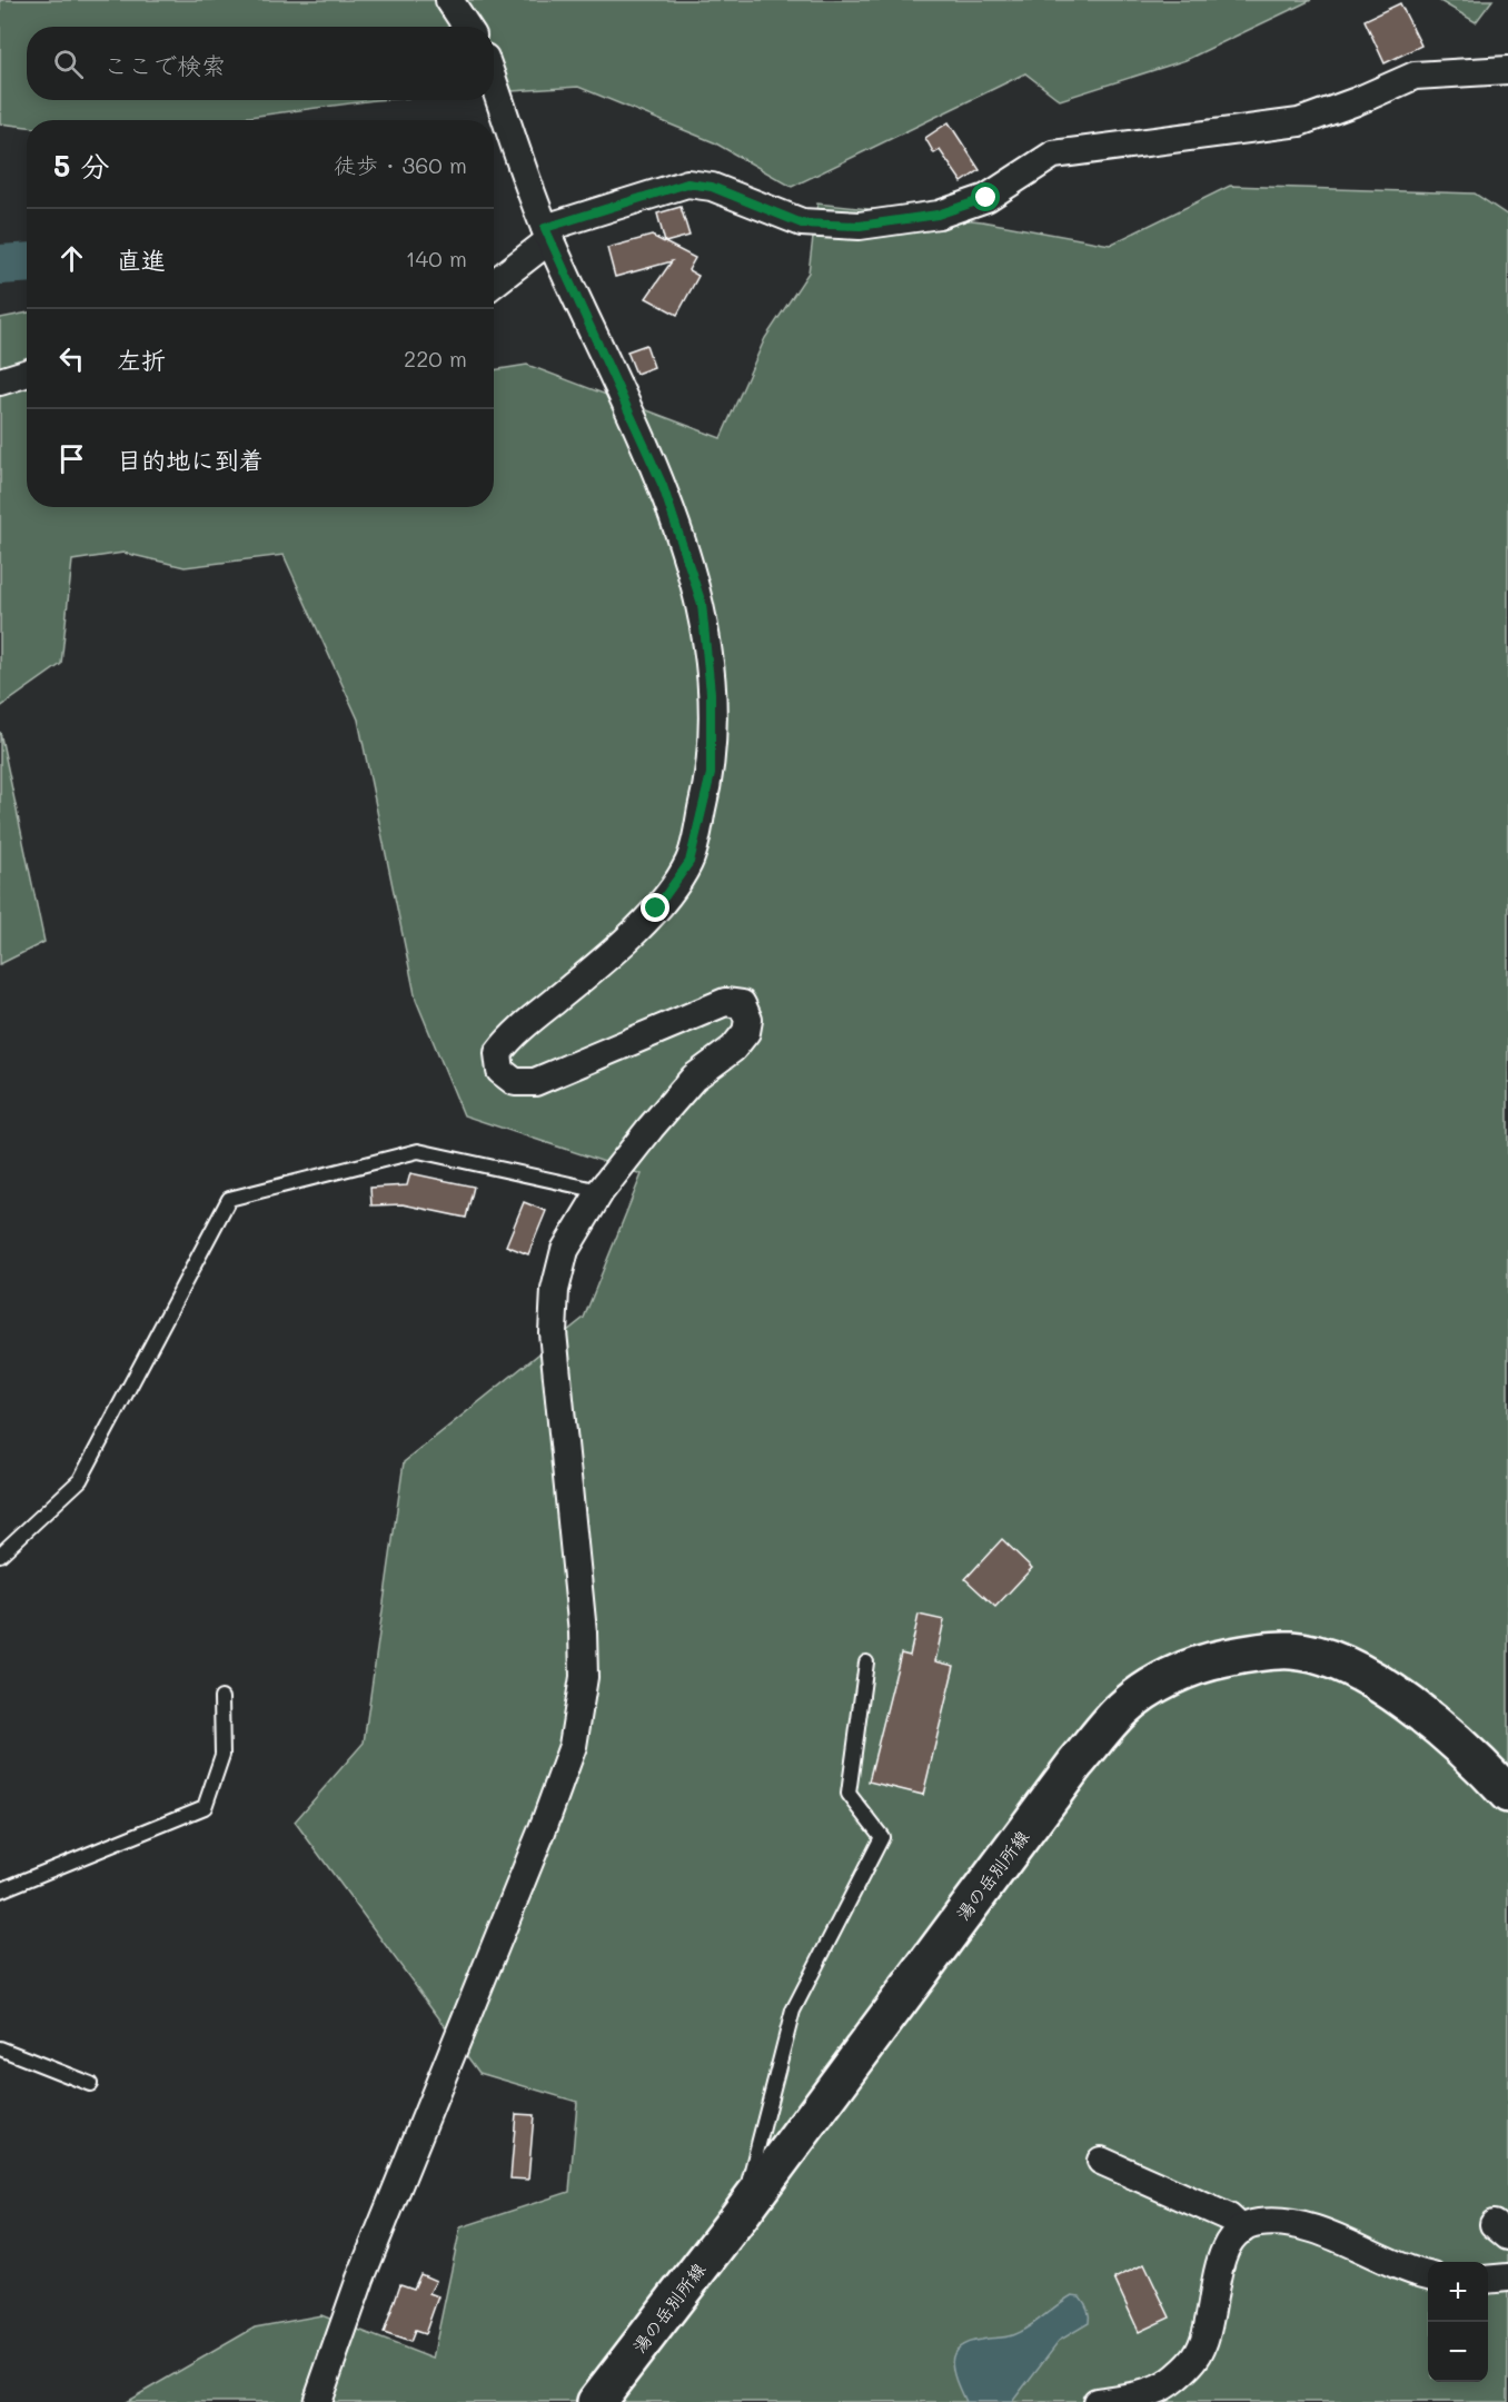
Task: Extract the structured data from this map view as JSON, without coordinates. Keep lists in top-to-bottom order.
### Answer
{
  "streets": {
    "main road": ["湯の岳別所線"]
  },
  "page": {
    "search": "ここで検索",
    "heading": ["5 分", "徒歩 · 360 m"],
    "list": [
      ["直進", "140 m"],
      ["左折", "220 m"],
      "目的地に到着"
    ],
    "map_buttons": ["+", "−"]
  }
}
